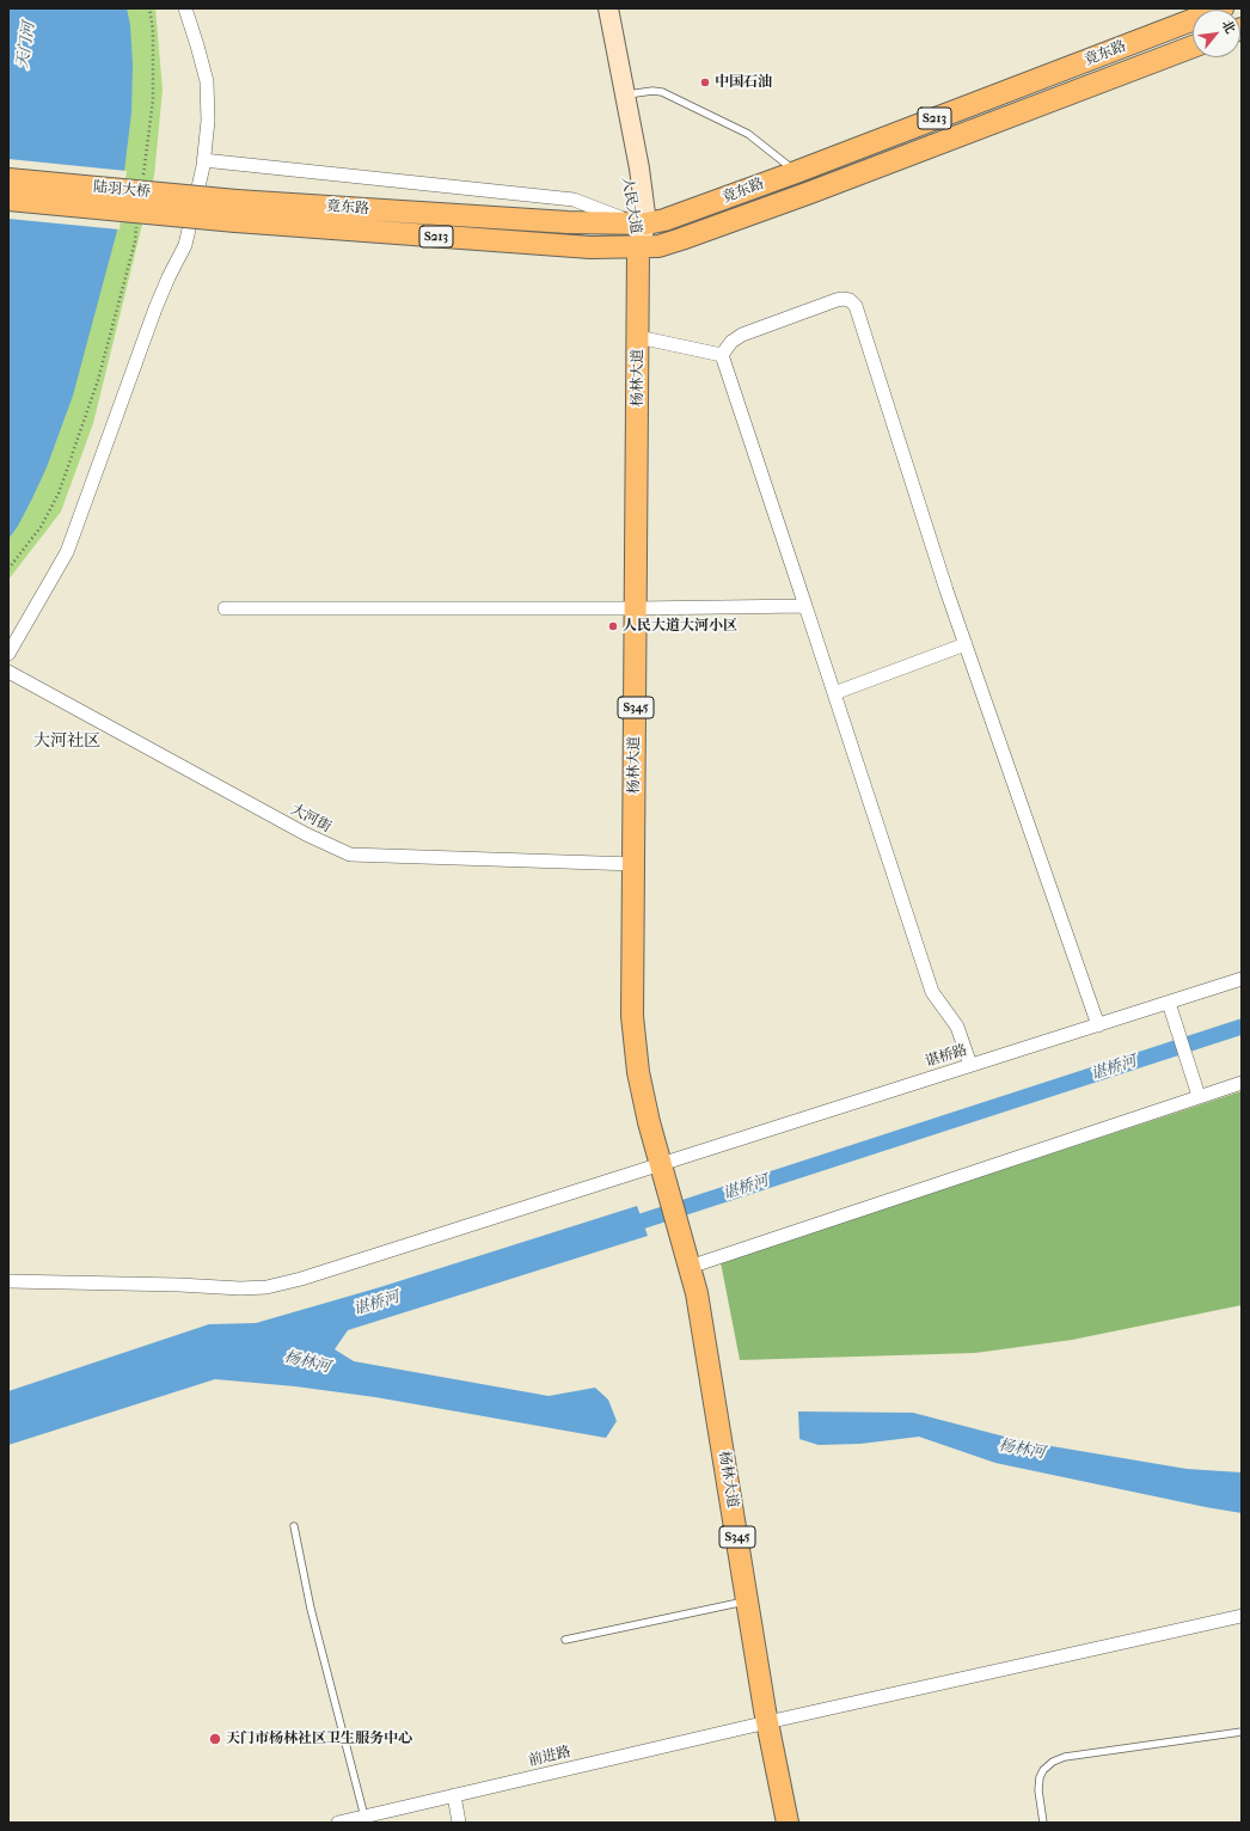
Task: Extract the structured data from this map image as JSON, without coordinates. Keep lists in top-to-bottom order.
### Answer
{
  "streets": {
    "main road": [
      "竟东路",
      "S213",
      "陆羽大桥",
      "人民大道",
      "杨林大道",
      "S345"
    ],
    "street": ["大河街", "谌桥路", "前进路"]
  },
  "crossings": [
    ["竟东路", "陆羽大桥"],
    ["竟东路", "人民大道"],
    ["竟东路", "杨林大道"],
    ["人民大道", "杨林大道"],
    ["杨林大道", "S345"],
    ["杨林大道", "大河街"],
    ["杨林大道", "谌桥路"],
    ["杨林大道", "前进路"],
    ["S345", "谌桥路"]
  ],
  "districts": ["大河社区"],
  "water": ["天门河", "谌桥河", "杨林河"],
  "places": ["中国石油", "人民大道大河小区", "天门市杨林社区卫生服务中心"],
  "north": "top right"
}
